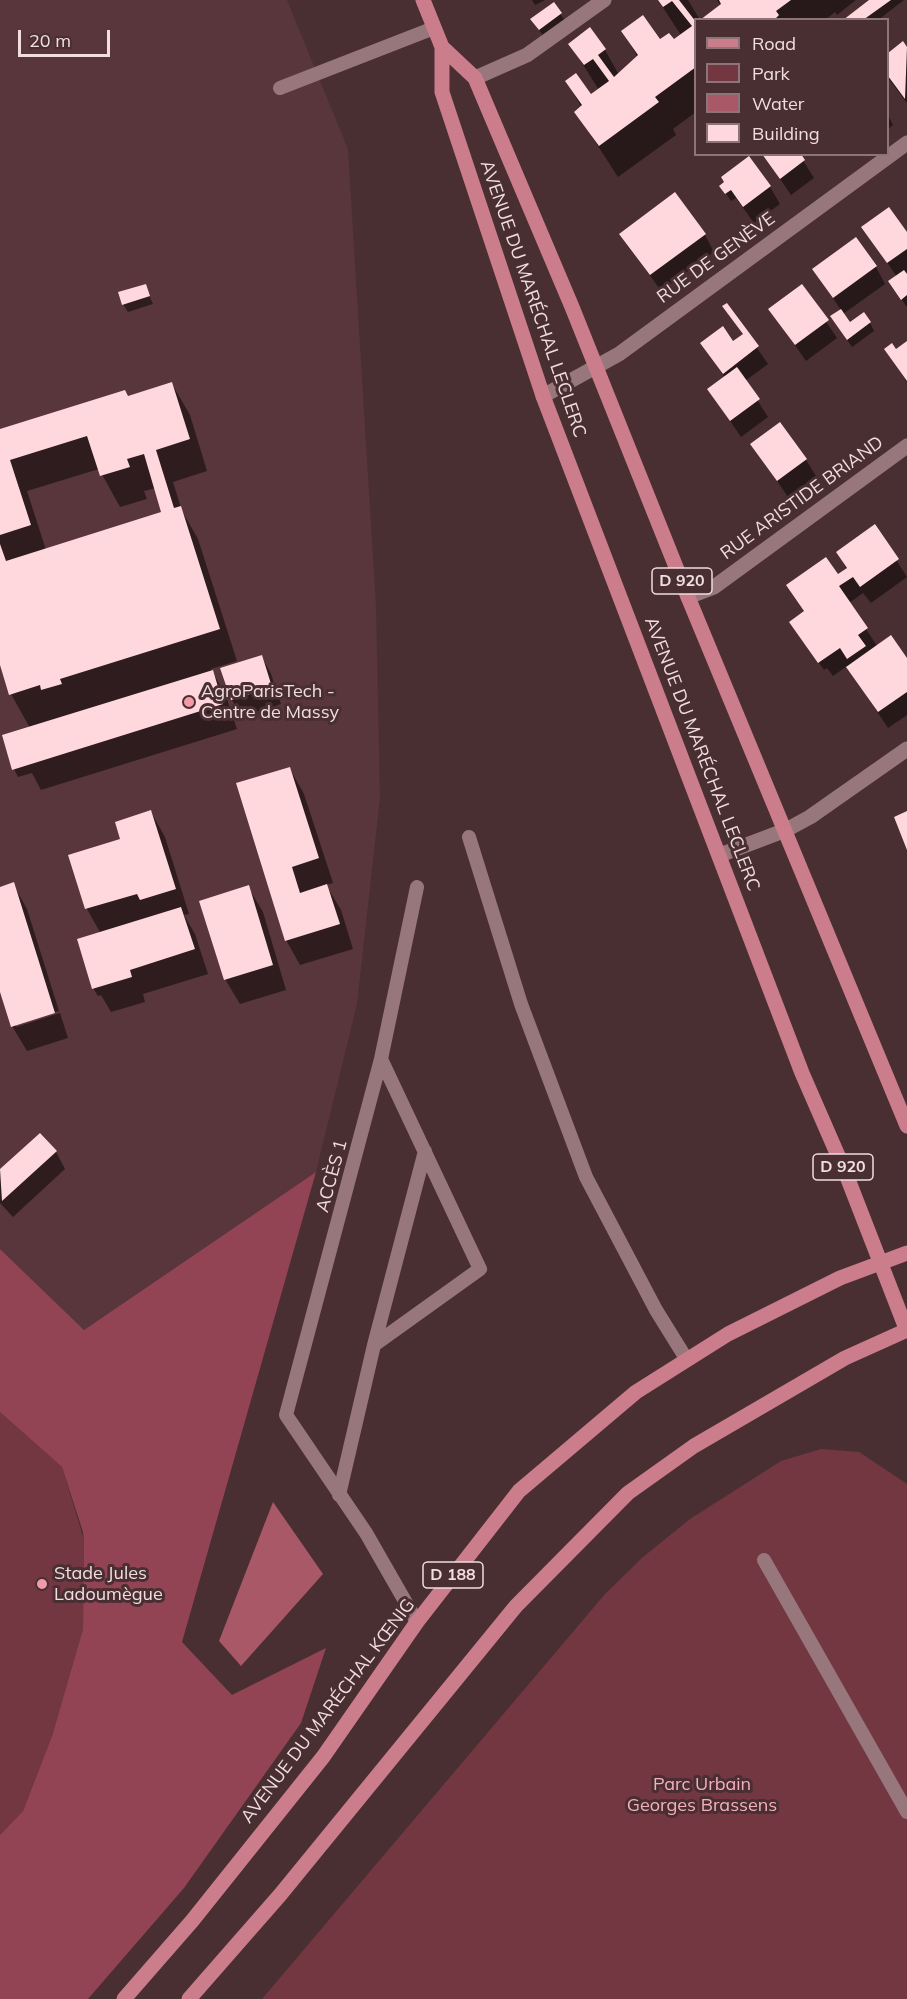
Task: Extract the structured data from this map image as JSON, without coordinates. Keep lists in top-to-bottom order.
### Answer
{
  "streets": {
    "main road": [
      "AVENUE DU MARÉCHAL LECLERC",
      "D 920",
      "D 188",
      "AVENUE DU MARÉCHAL KŒNIG"
    ],
    "street": ["RUE DE GENÈVE", "RUE ARISTIDE BRIAND"],
    "lane": ["ACCÈS 1"]
  },
  "crossings": [
    ["RUE DE GENÈVE", "AVENUE DU MARÉCHAL LECLERC"],
    ["AVENUE DU MARÉCHAL LECLERC", "RUE ARISTIDE BRIAND"],
    ["AVENUE DU MARÉCHAL LECLERC", "AVENUE DU MARÉCHAL KŒNIG"],
    ["ACCÈS 1", "AVENUE DU MARÉCHAL KŒNIG"]
  ],
  "parks": ["Parc Urbain Georges Brassens"],
  "places": ["AgroParisTech - Centre de Massy", "Stade Jules Ladoumègue"],
  "legend": [
    "Road",
    "Park",
    "Water",
    "Building"
  ],
  "scale_bar": "20 m"
}
